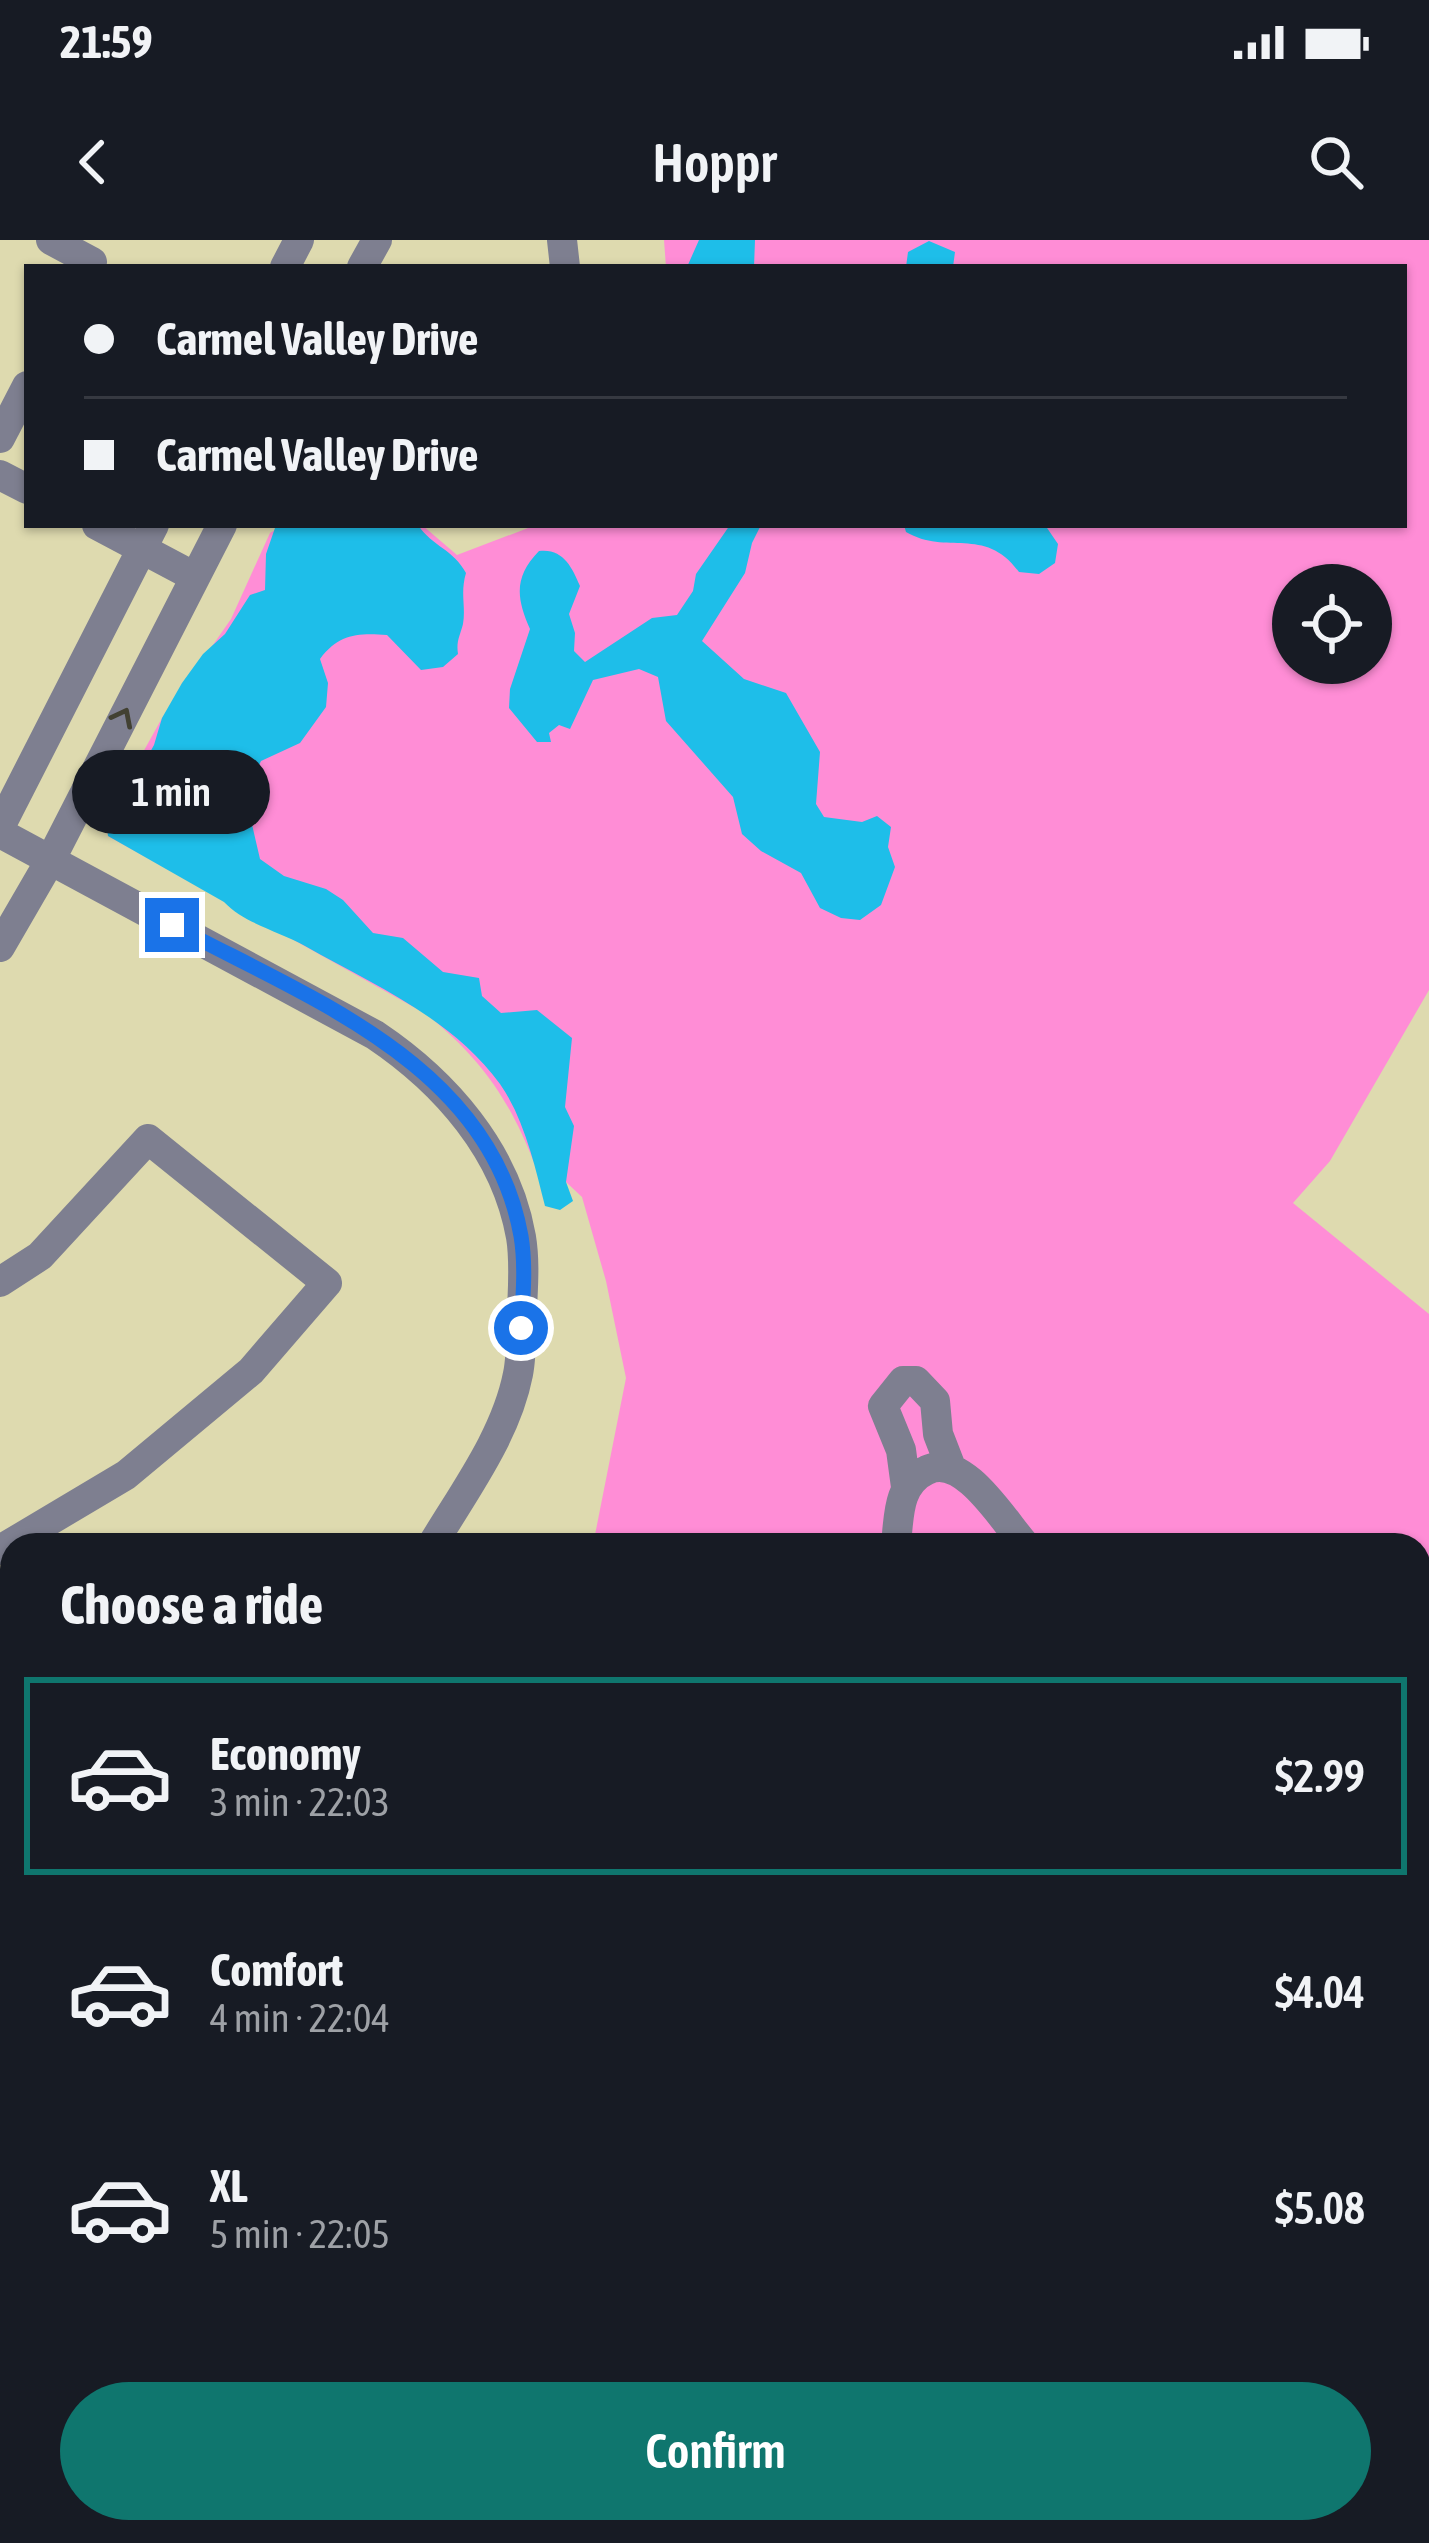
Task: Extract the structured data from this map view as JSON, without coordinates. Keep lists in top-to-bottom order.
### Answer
{
  "page": {
    "status": "21:59",
    "header": "Hoppr",
    "banner": ["Carmel Valley Drive", "Carmel Valley Drive"],
    "bubble": "1 min",
    "heading": "Choose a ride",
    "list": [
      {
        "name": "Economy",
        "note": "3 min · 22:03",
        "value": "$2.99"
      },
      {
        "name": "Comfort",
        "note": "4 min · 22:04",
        "value": "$4.04"
      },
      {
        "name": "XL",
        "note": "5 min · 22:05",
        "value": "$5.08"
      }
    ],
    "buttons": "Confirm"
  }
}
